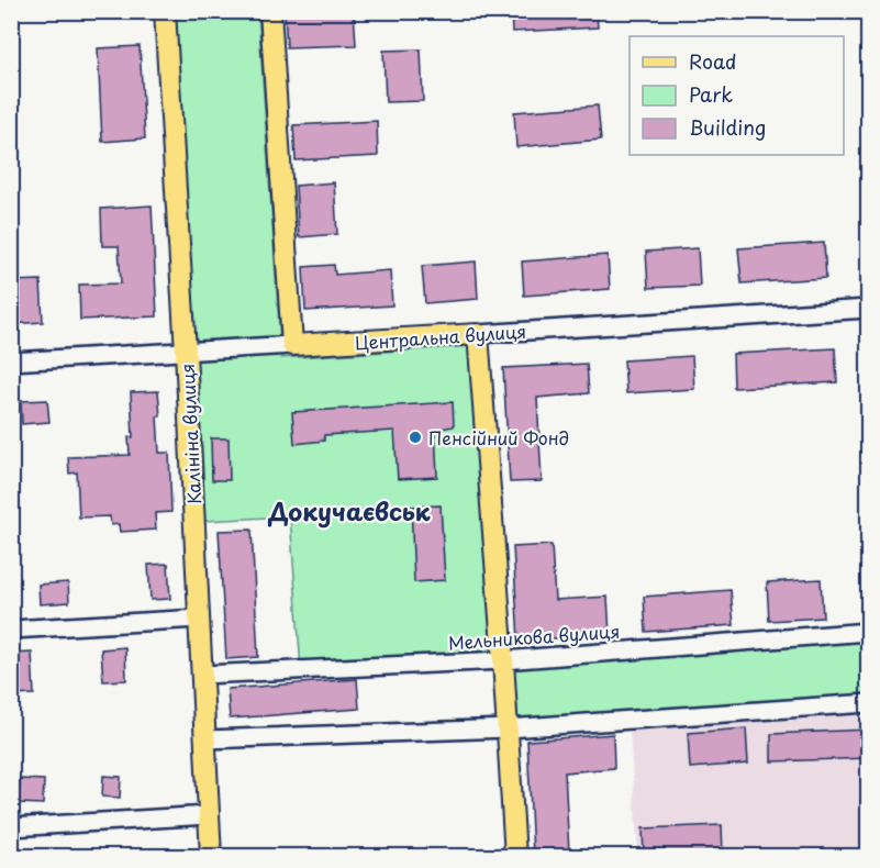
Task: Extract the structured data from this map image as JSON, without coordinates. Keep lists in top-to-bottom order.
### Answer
{
  "streets": {
    "main road": ["Центральна вулиця", "Калініна вулиця"],
    "street": ["Мельникова вулиця"]
  },
  "crossings": [
    ["Центральна вулиця", "Калініна вулиця"],
    ["Калініна вулиця", "Мельникова вулиця"]
  ],
  "districts": ["Докучаєвськ"],
  "places": ["Пенсійний Фонд"],
  "legend": ["Road", "Park", "Building"]
}
